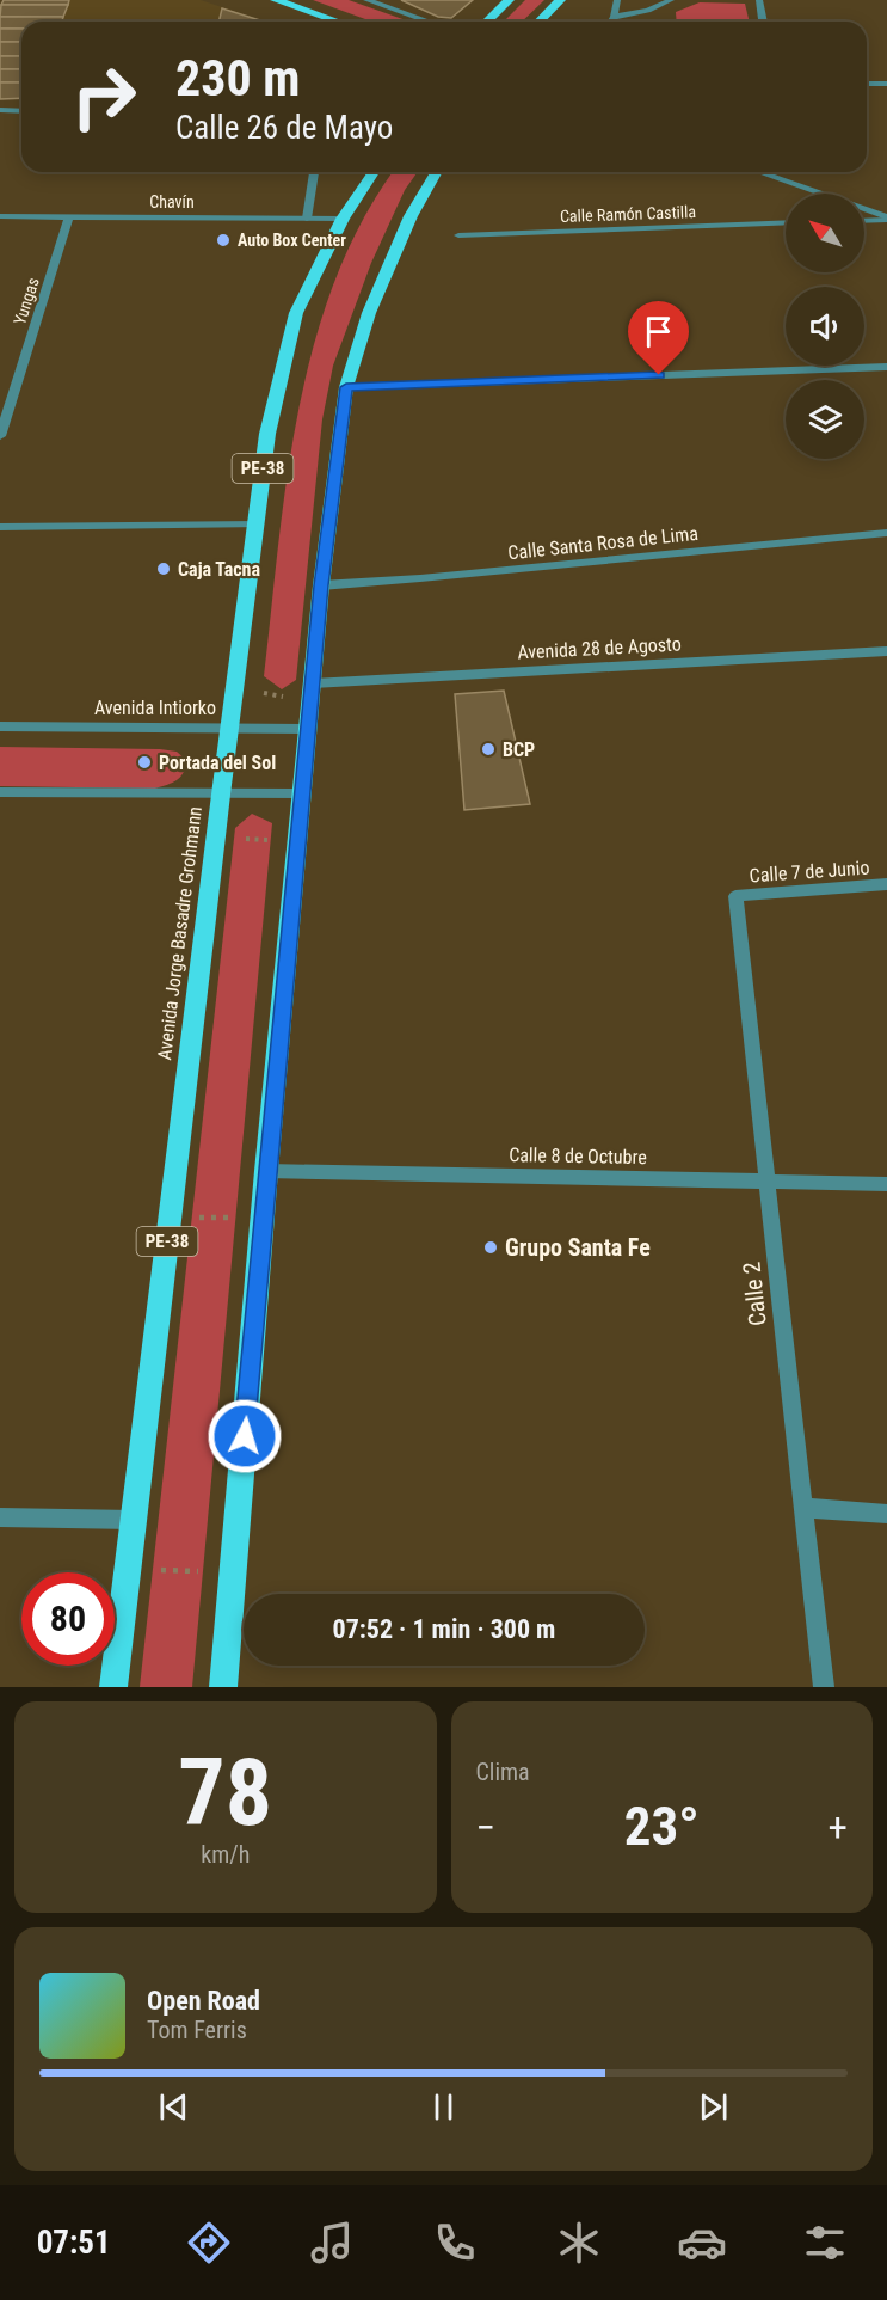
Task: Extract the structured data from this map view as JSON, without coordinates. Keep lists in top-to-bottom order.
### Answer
{
  "streets": {
    "highway": ["PE-38", "Avenida Jorge Basadre Grohmann"],
    "street": [
      "Chavín",
      "Calle Ramón Castilla",
      "Yungas",
      "Calle Santa Rosa de Lima",
      "Avenida 28 de Agosto",
      "Avenida Intiorko",
      "Calle 7 de Junio",
      "Calle 8 de Octubre",
      "Calle 2"
    ]
  },
  "crossings": [
    ["Chavín", "Yungas"],
    ["Chavín", "Avenida Jorge Basadre Grohmann"],
    ["Avenida Intiorko", "Avenida Jorge Basadre Grohmann"],
    ["Calle 7 de Junio", "Calle 2"],
    ["Calle 8 de Octubre", "Calle 2"]
  ],
  "places": [
    "Auto Box Center",
    "Caja Tacna",
    "BCP",
    "Portada del Sol",
    "Grupo Santa Fe"
  ],
  "north": "top left",
  "page": {
    "turn": ["230 m", "Calle 26 de Mayo"],
    "limit": "80",
    "trip": "07:52 · 1 min · 300 m",
    "tile": [
      ["78", "km/h"],
      "Clima"
    ],
    "heat": ["−", "23°", "+"],
    "song": ["Open Road", "Tom Ferris"],
    "tabs": "07:51"
  }
}
